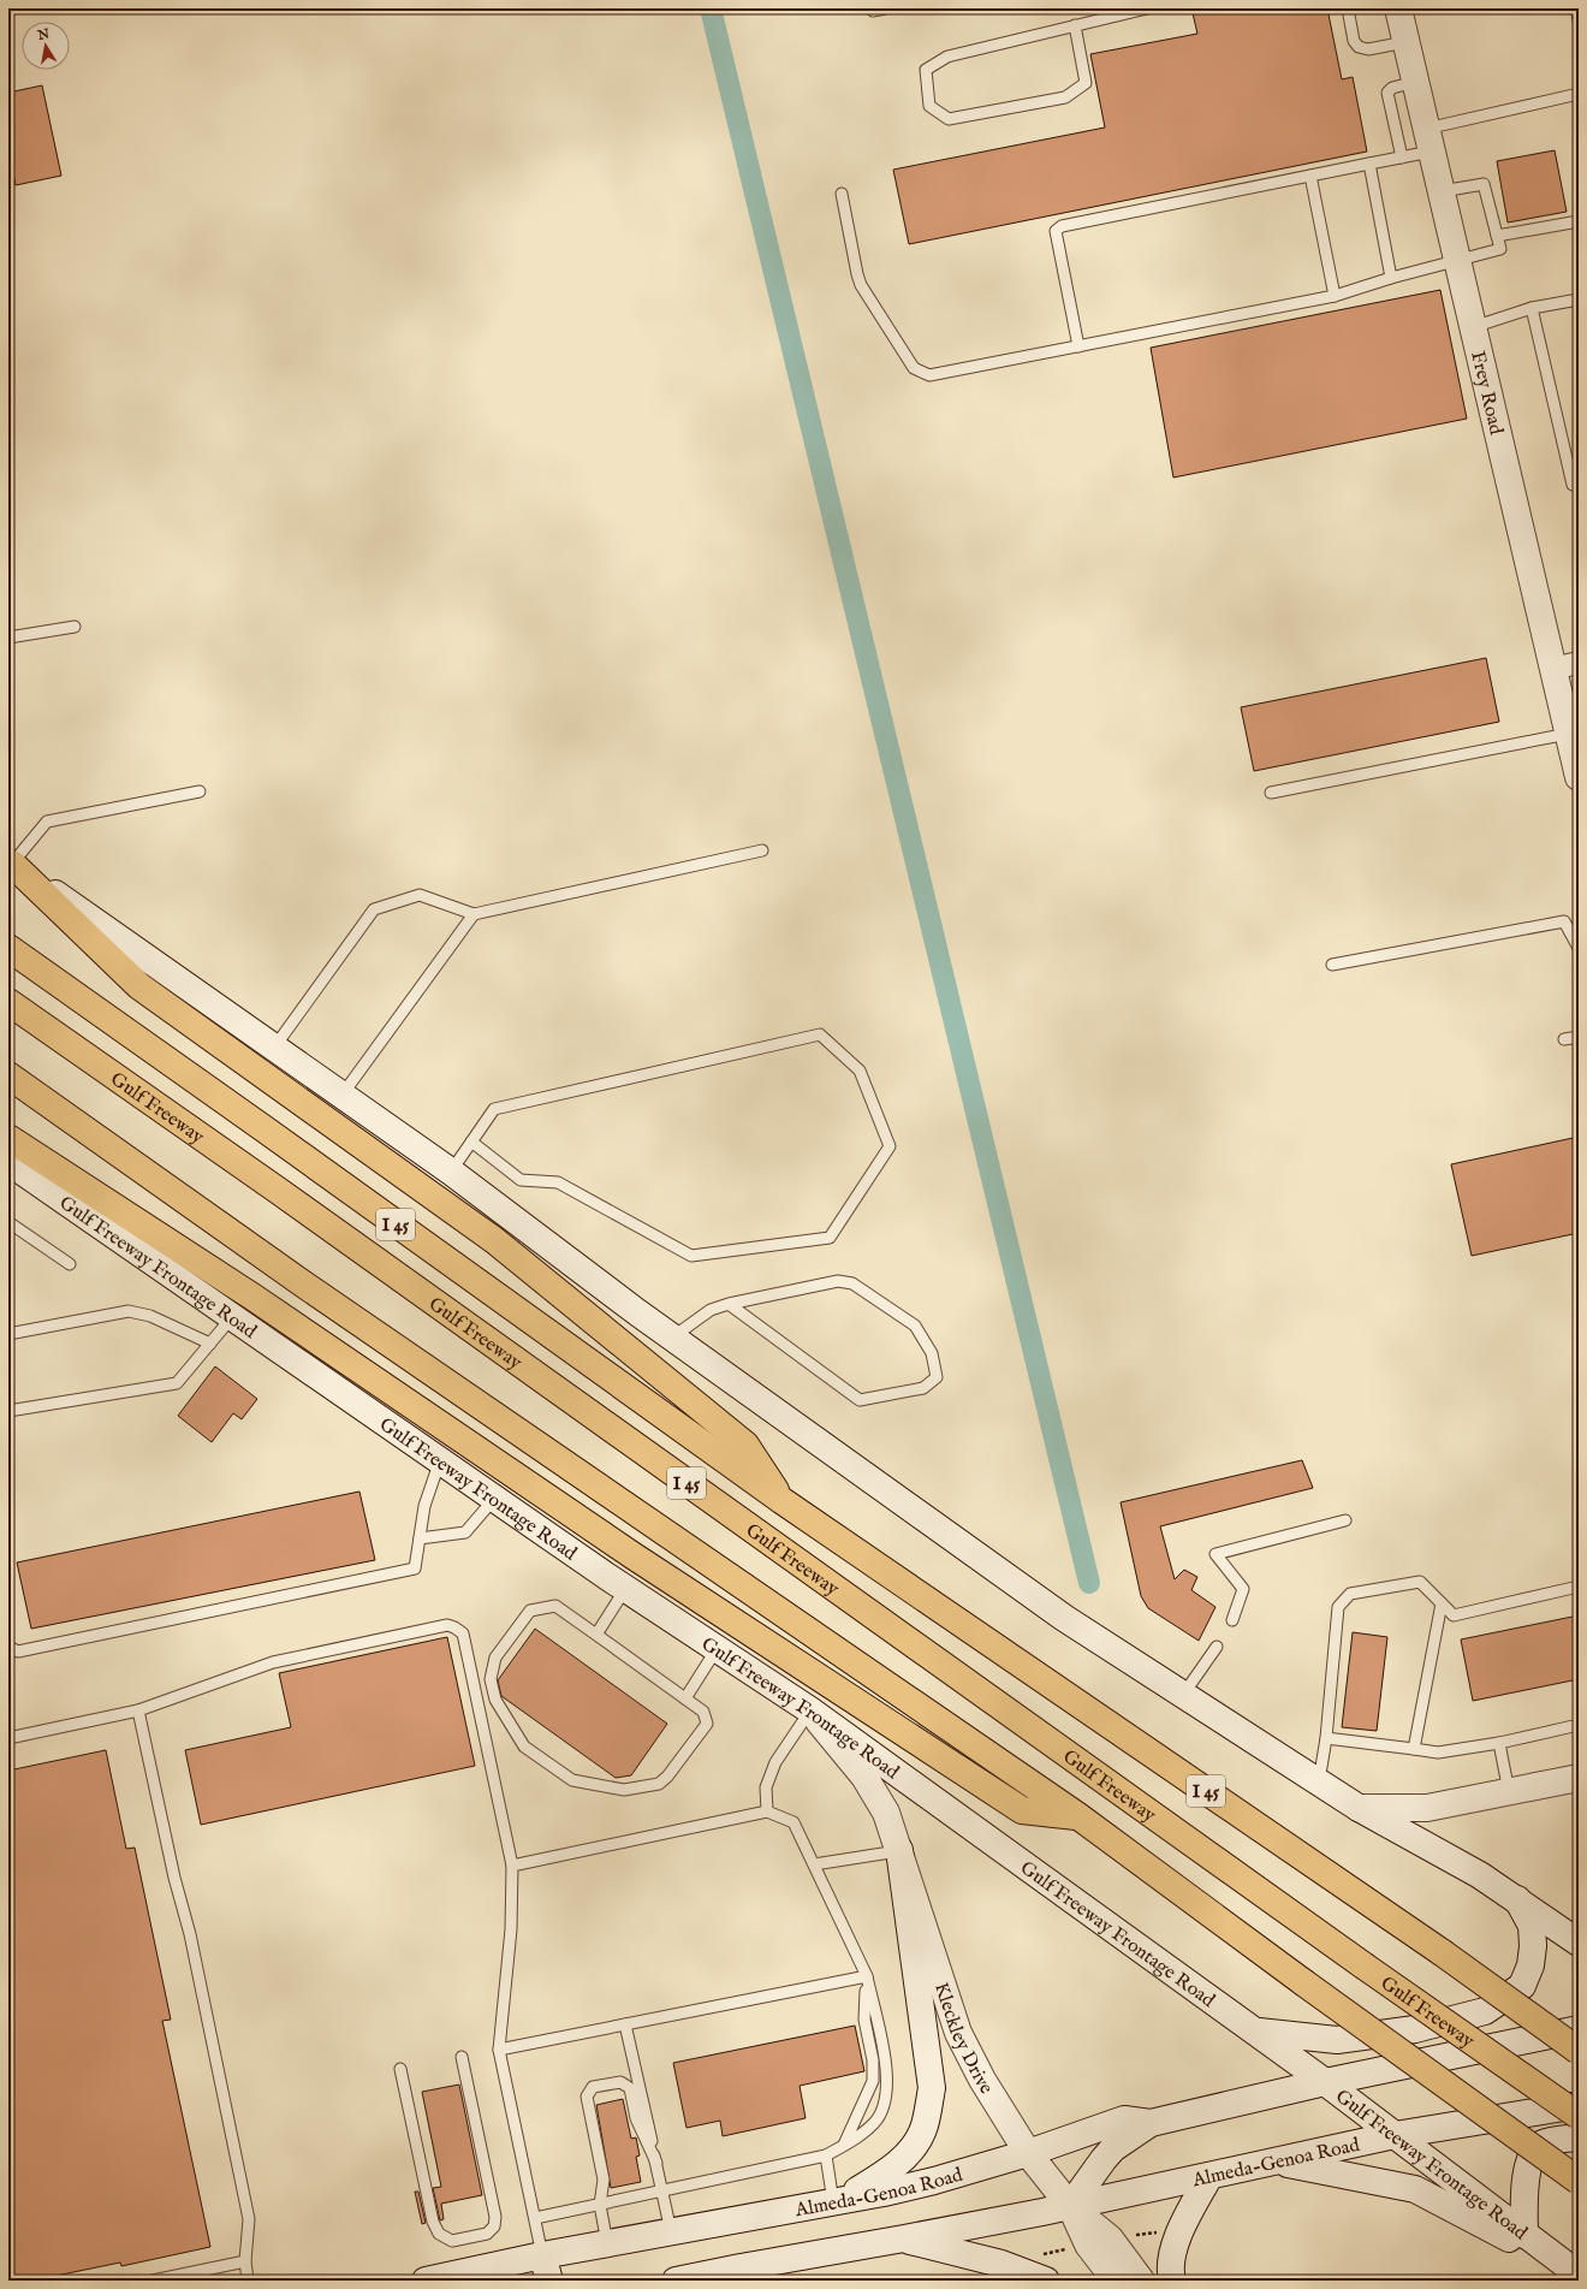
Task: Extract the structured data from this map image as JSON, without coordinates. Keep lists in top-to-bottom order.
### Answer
{
  "streets": {
    "highway": ["Gulf Freeway", "I 45"],
    "main road": [
      "Frey Road",
      "Gulf Freeway Frontage Road",
      "Kleckley Drive",
      "Almeda-Genoa Road"
    ]
  },
  "crossings": [
    ["Gulf Freeway Frontage Road", "Almeda-Genoa Road"],
    ["Kleckley Drive", "Almeda-Genoa Road"]
  ],
  "north": "top"
}
